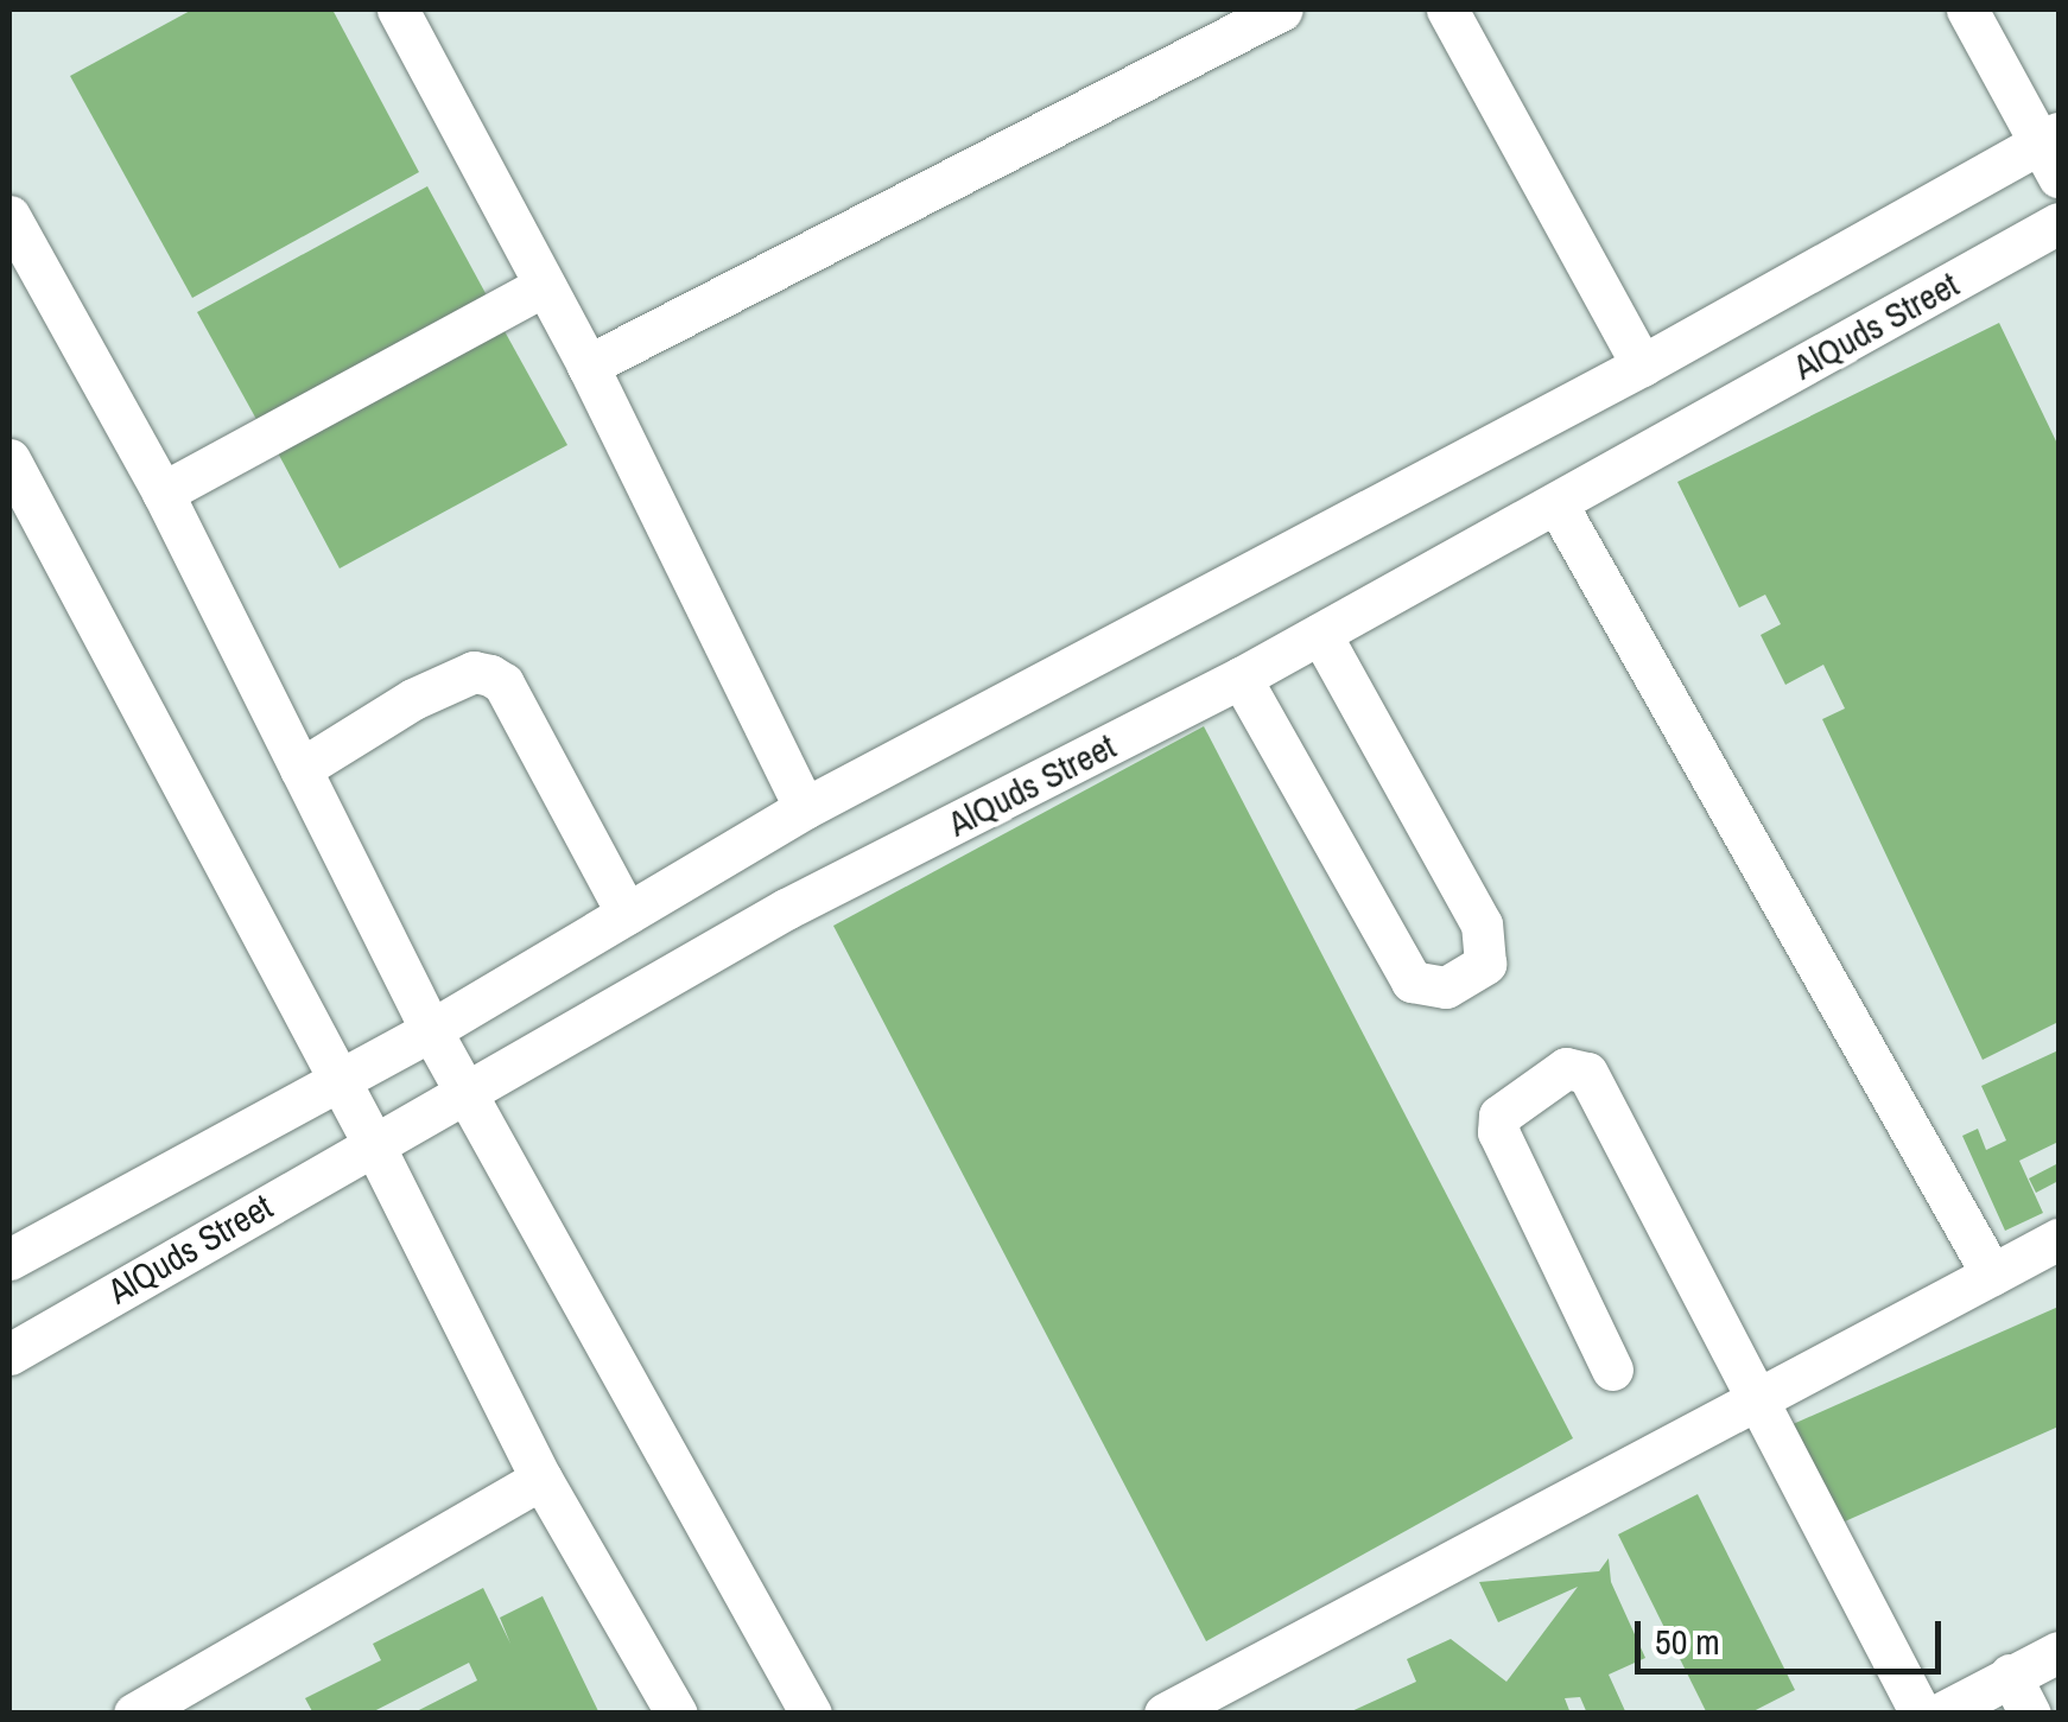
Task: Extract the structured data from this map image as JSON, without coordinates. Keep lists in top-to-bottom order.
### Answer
{
  "streets": {
    "street": ["AlQuds Street"]
  },
  "scale_bar": "50 m"
}
